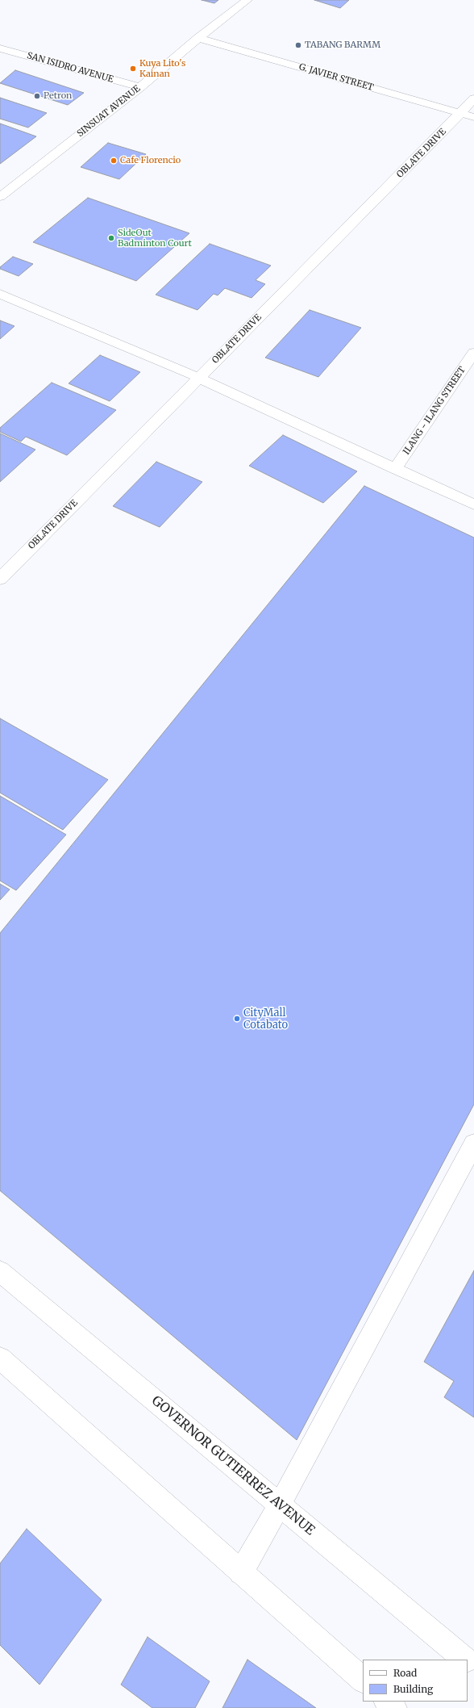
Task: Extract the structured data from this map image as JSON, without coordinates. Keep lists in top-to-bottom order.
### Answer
{
  "streets": {
    "street": [
      "SAN ISIDRO AVENUE",
      "G. JAVIER STREET",
      "SINSUAT AVENUE",
      "OBLATE DRIVE",
      "ILANG - ILANG STREET",
      "GOVERNOR GUTIERREZ AVENUE"
    ]
  },
  "crossings": [
    ["SAN ISIDRO AVENUE", "SINSUAT AVENUE"],
    ["G. JAVIER STREET", "SINSUAT AVENUE"],
    ["G. JAVIER STREET", "OBLATE DRIVE"]
  ],
  "places": [
    "TABANG BARMM",
    "Kuya Lito's Kainan",
    "Petron",
    "Cafe Florencio",
    "SideOut Badminton Court",
    "CityMall Cotabato"
  ],
  "legend": ["Road", "Building"]
}
